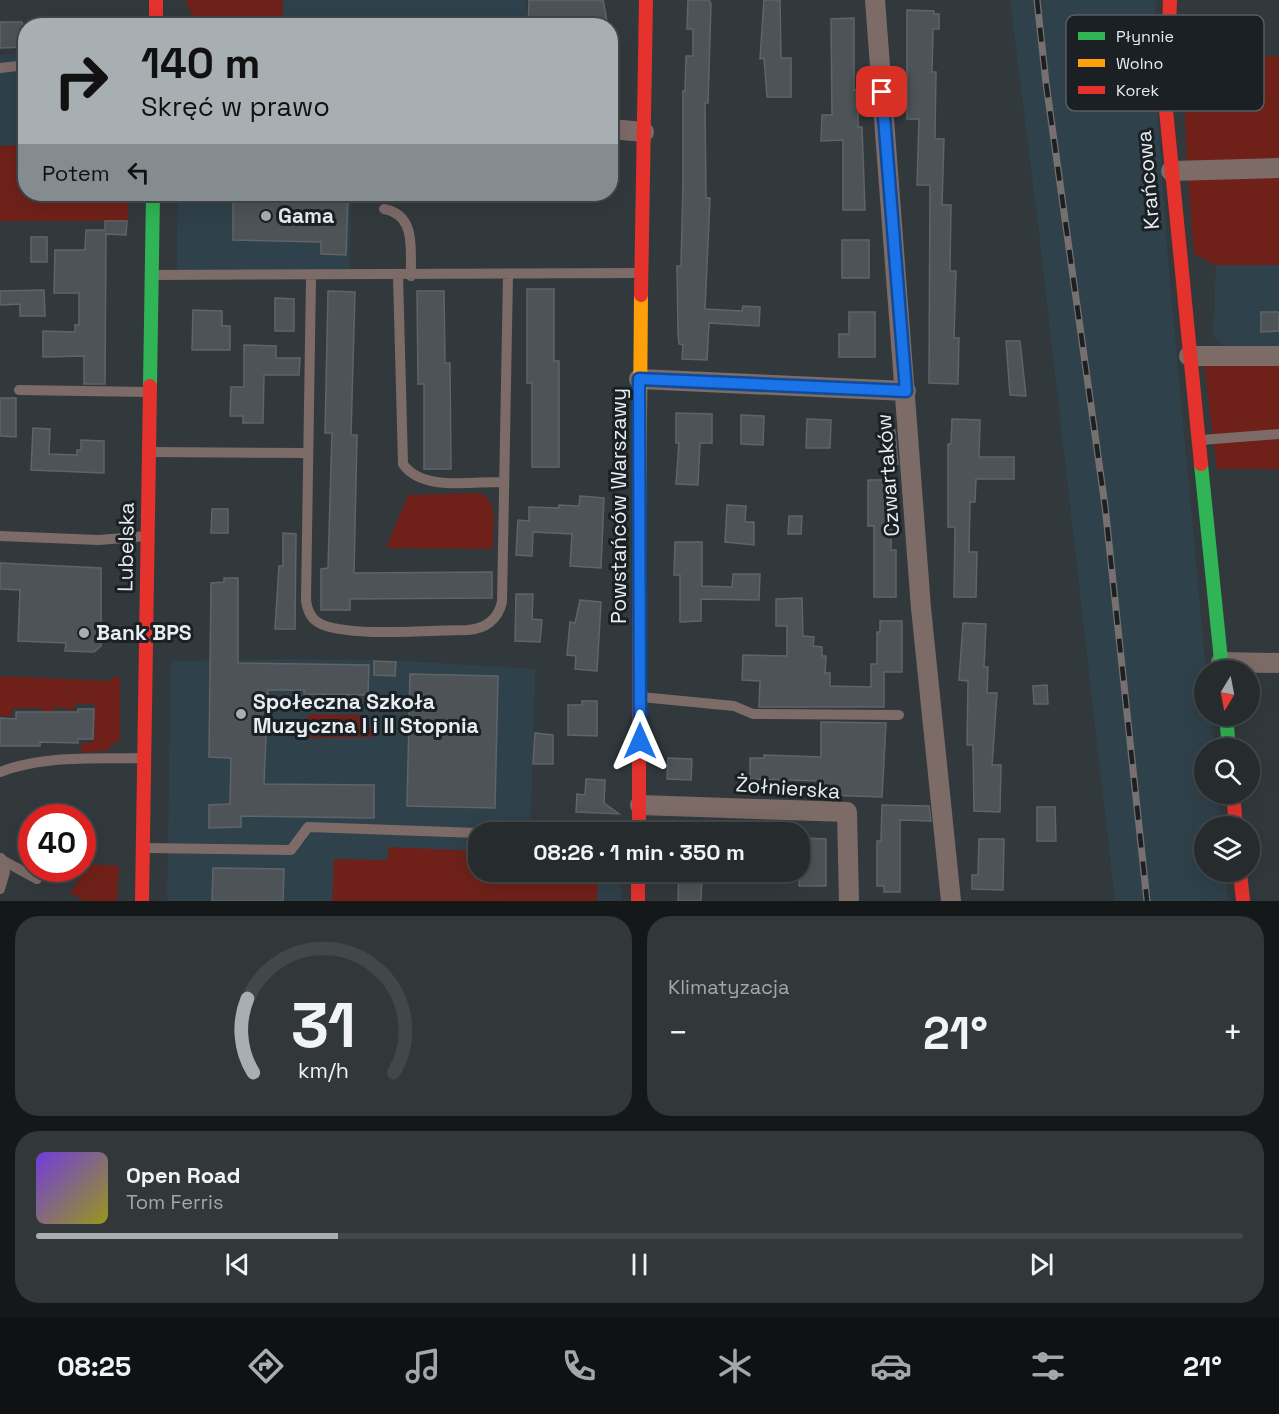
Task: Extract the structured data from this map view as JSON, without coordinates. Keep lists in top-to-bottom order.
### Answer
{
  "streets": {
    "street": [
      "Krańcowa",
      "Czwartaków",
      "Powstańców Warszawy",
      "Lubelska",
      "Żołnierska"
    ]
  },
  "crossings": [
    ["Powstańców Warszawy", "Żołnierska"]
  ],
  "places": ["Gama", "Bank BPS", "Społeczna Szkoła Muzyczna I i II Stopnia"],
  "legend": ["Płynnie", "Wolno", "Korek"],
  "north": "bottom",
  "page": {
    "turn": ["140 m", "Skręć w prawo"],
    "then": "Potem",
    "limit": "40",
    "trip": "08:26 · 1 min · 350 m",
    "tile": "Klimatyzacja",
    "heat": ["−", "21°", "+"],
    "song": ["Open Road", "Tom Ferris"],
    "tabs": ["08:25", "21°"],
    "gauge": ["31", "km/h"]
  }
}
